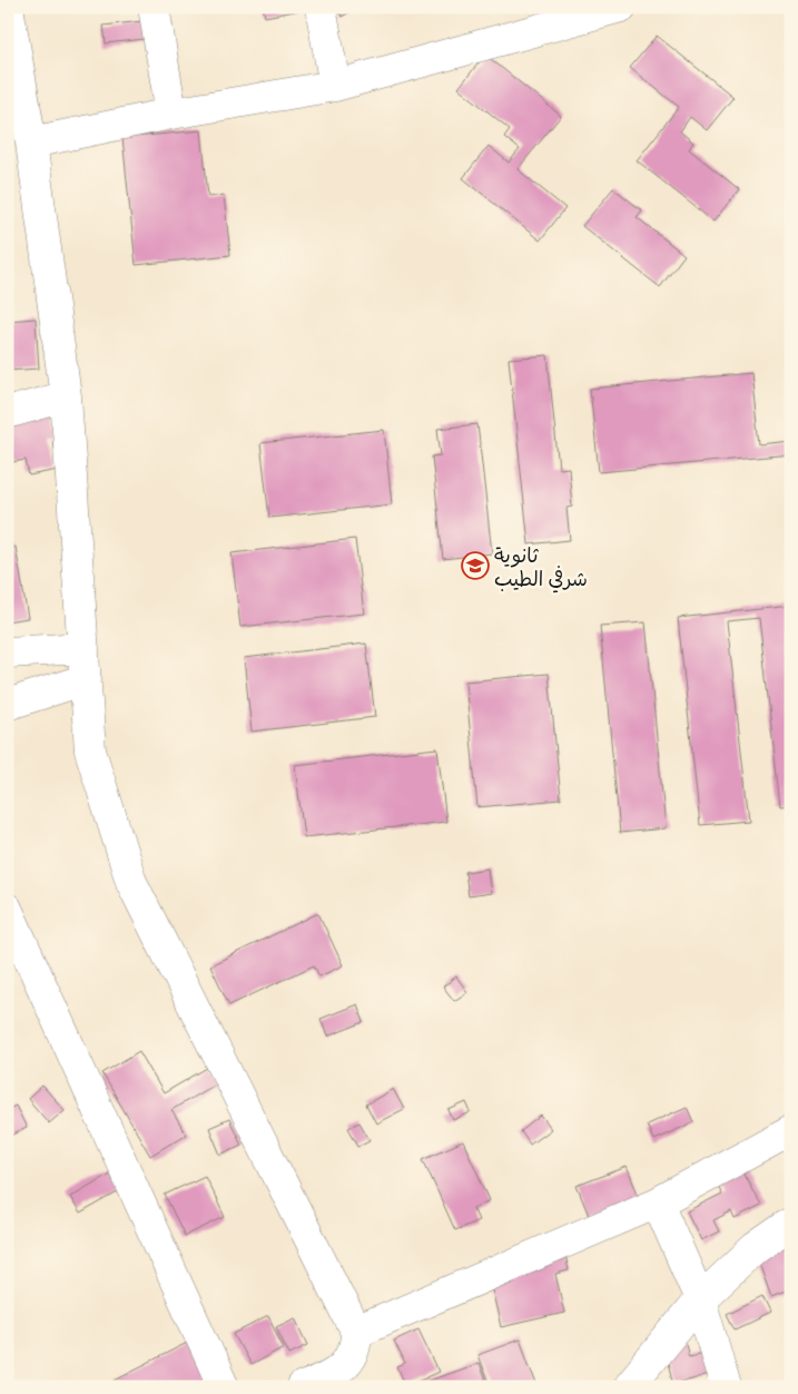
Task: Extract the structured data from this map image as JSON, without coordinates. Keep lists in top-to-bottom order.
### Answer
{
  "places": {
    "school or university": ["ثانوية شرفي الطيب"]
  }
}
